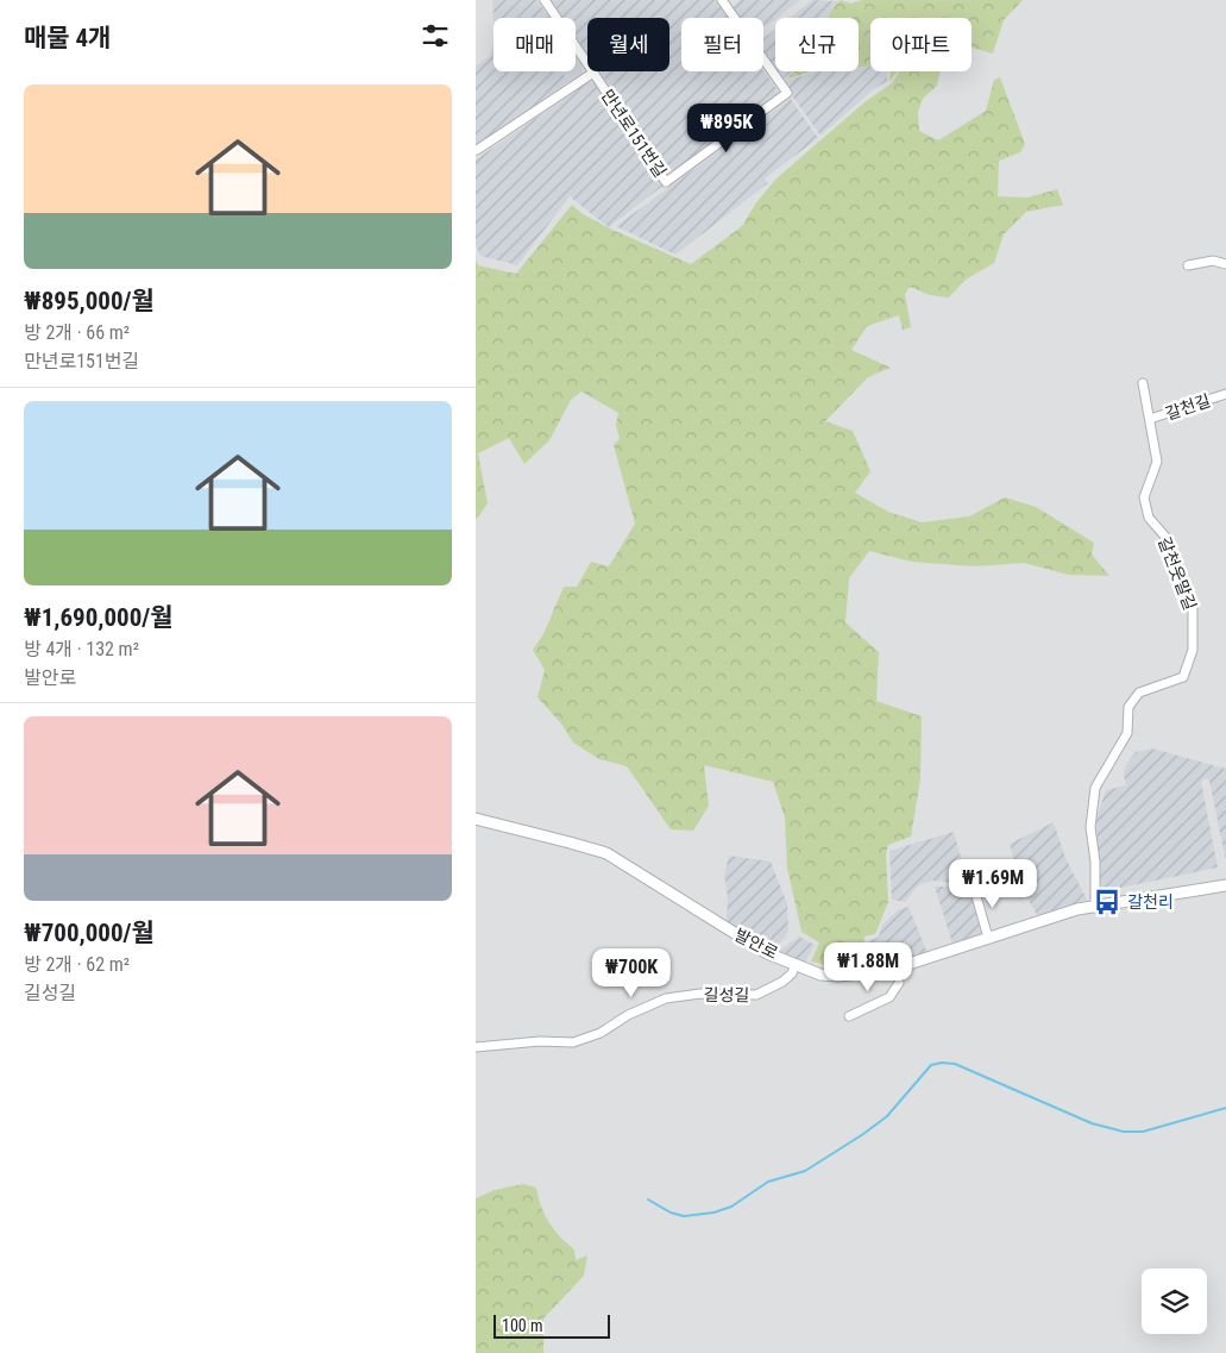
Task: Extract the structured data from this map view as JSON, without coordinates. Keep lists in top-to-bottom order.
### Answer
{
  "streets": {
    "main road": ["발안로"],
    "street": [
      "만년로151번길",
      "갈천길",
      "갈천웃말길",
      "길성길"
    ]
  },
  "crossings": [
    ["갈천길", "갈천웃말길"],
    ["갈천웃말길", "발안로"],
    ["발안로", "길성길"]
  ],
  "places": {
    "bus stop": ["갈천리"]
  },
  "scale_bar": "100 m",
  "page": {
    "heading": "매물 4개",
    "chip": [
      "매매",
      "월세",
      "필터",
      "신규",
      "아파트"
    ],
    "list": [
      {
        "name": "₩895,000/월",
        "note": "방 2개 · 66 m² · 만년로151번길"
      },
      {
        "name": "₩1,690,000/월",
        "note": "방 4개 · 132 m² · 발안로"
      },
      {
        "name": "₩700,000/월",
        "note": "방 2개 · 62 m² · 길성길"
      }
    ],
    "price": [
      "₩895K",
      "₩1.69M",
      "₩1.88M",
      "₩700K"
    ],
    "scale": "100 m"
  }
}
